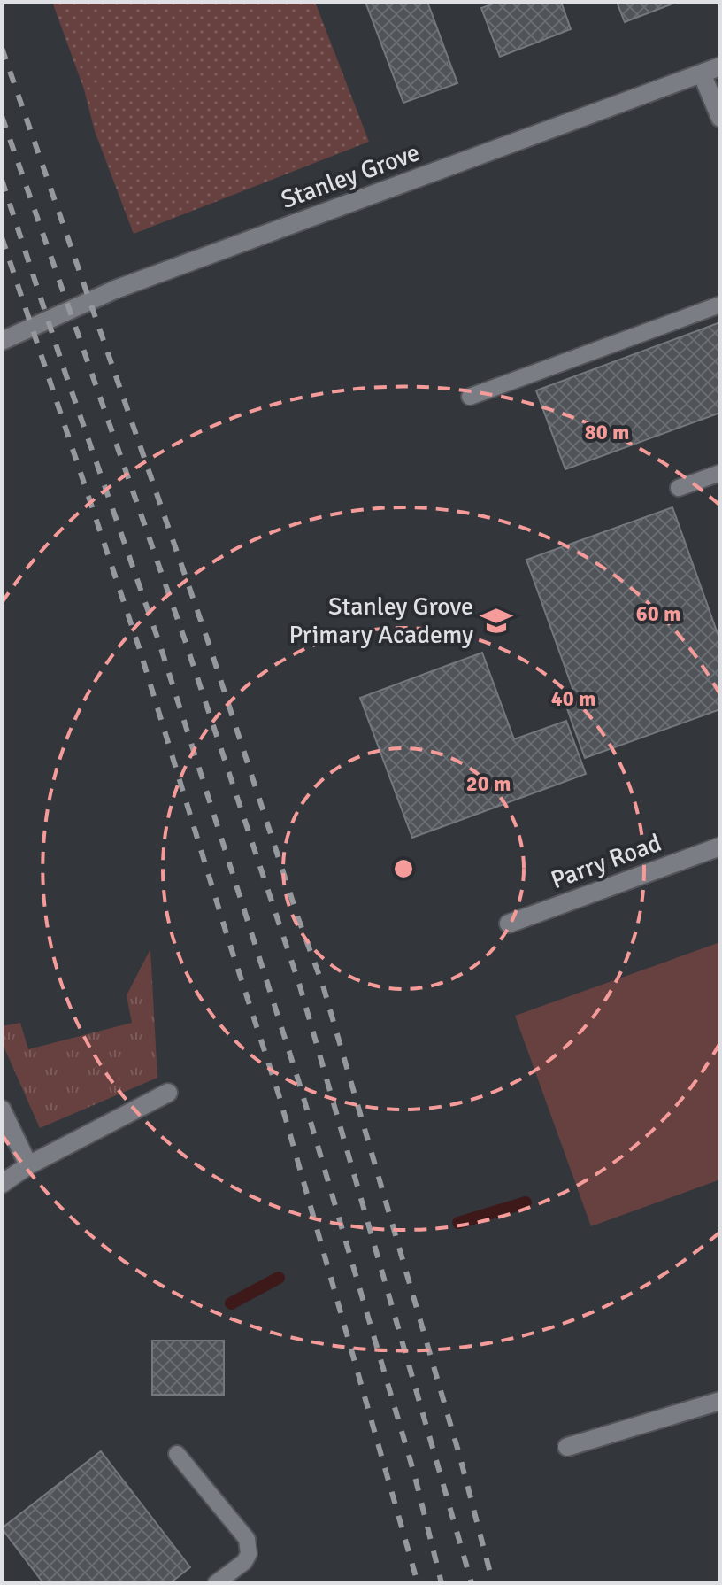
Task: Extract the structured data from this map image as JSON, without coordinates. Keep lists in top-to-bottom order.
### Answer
{
  "streets": {
    "street": ["Stanley Grove", "Parry Road"]
  },
  "places": {
    "school or university": ["Stanley Grove Primary Academy"]
  },
  "rings": [
    "80 m",
    "60 m",
    "40 m",
    "20 m"
  ]
}
